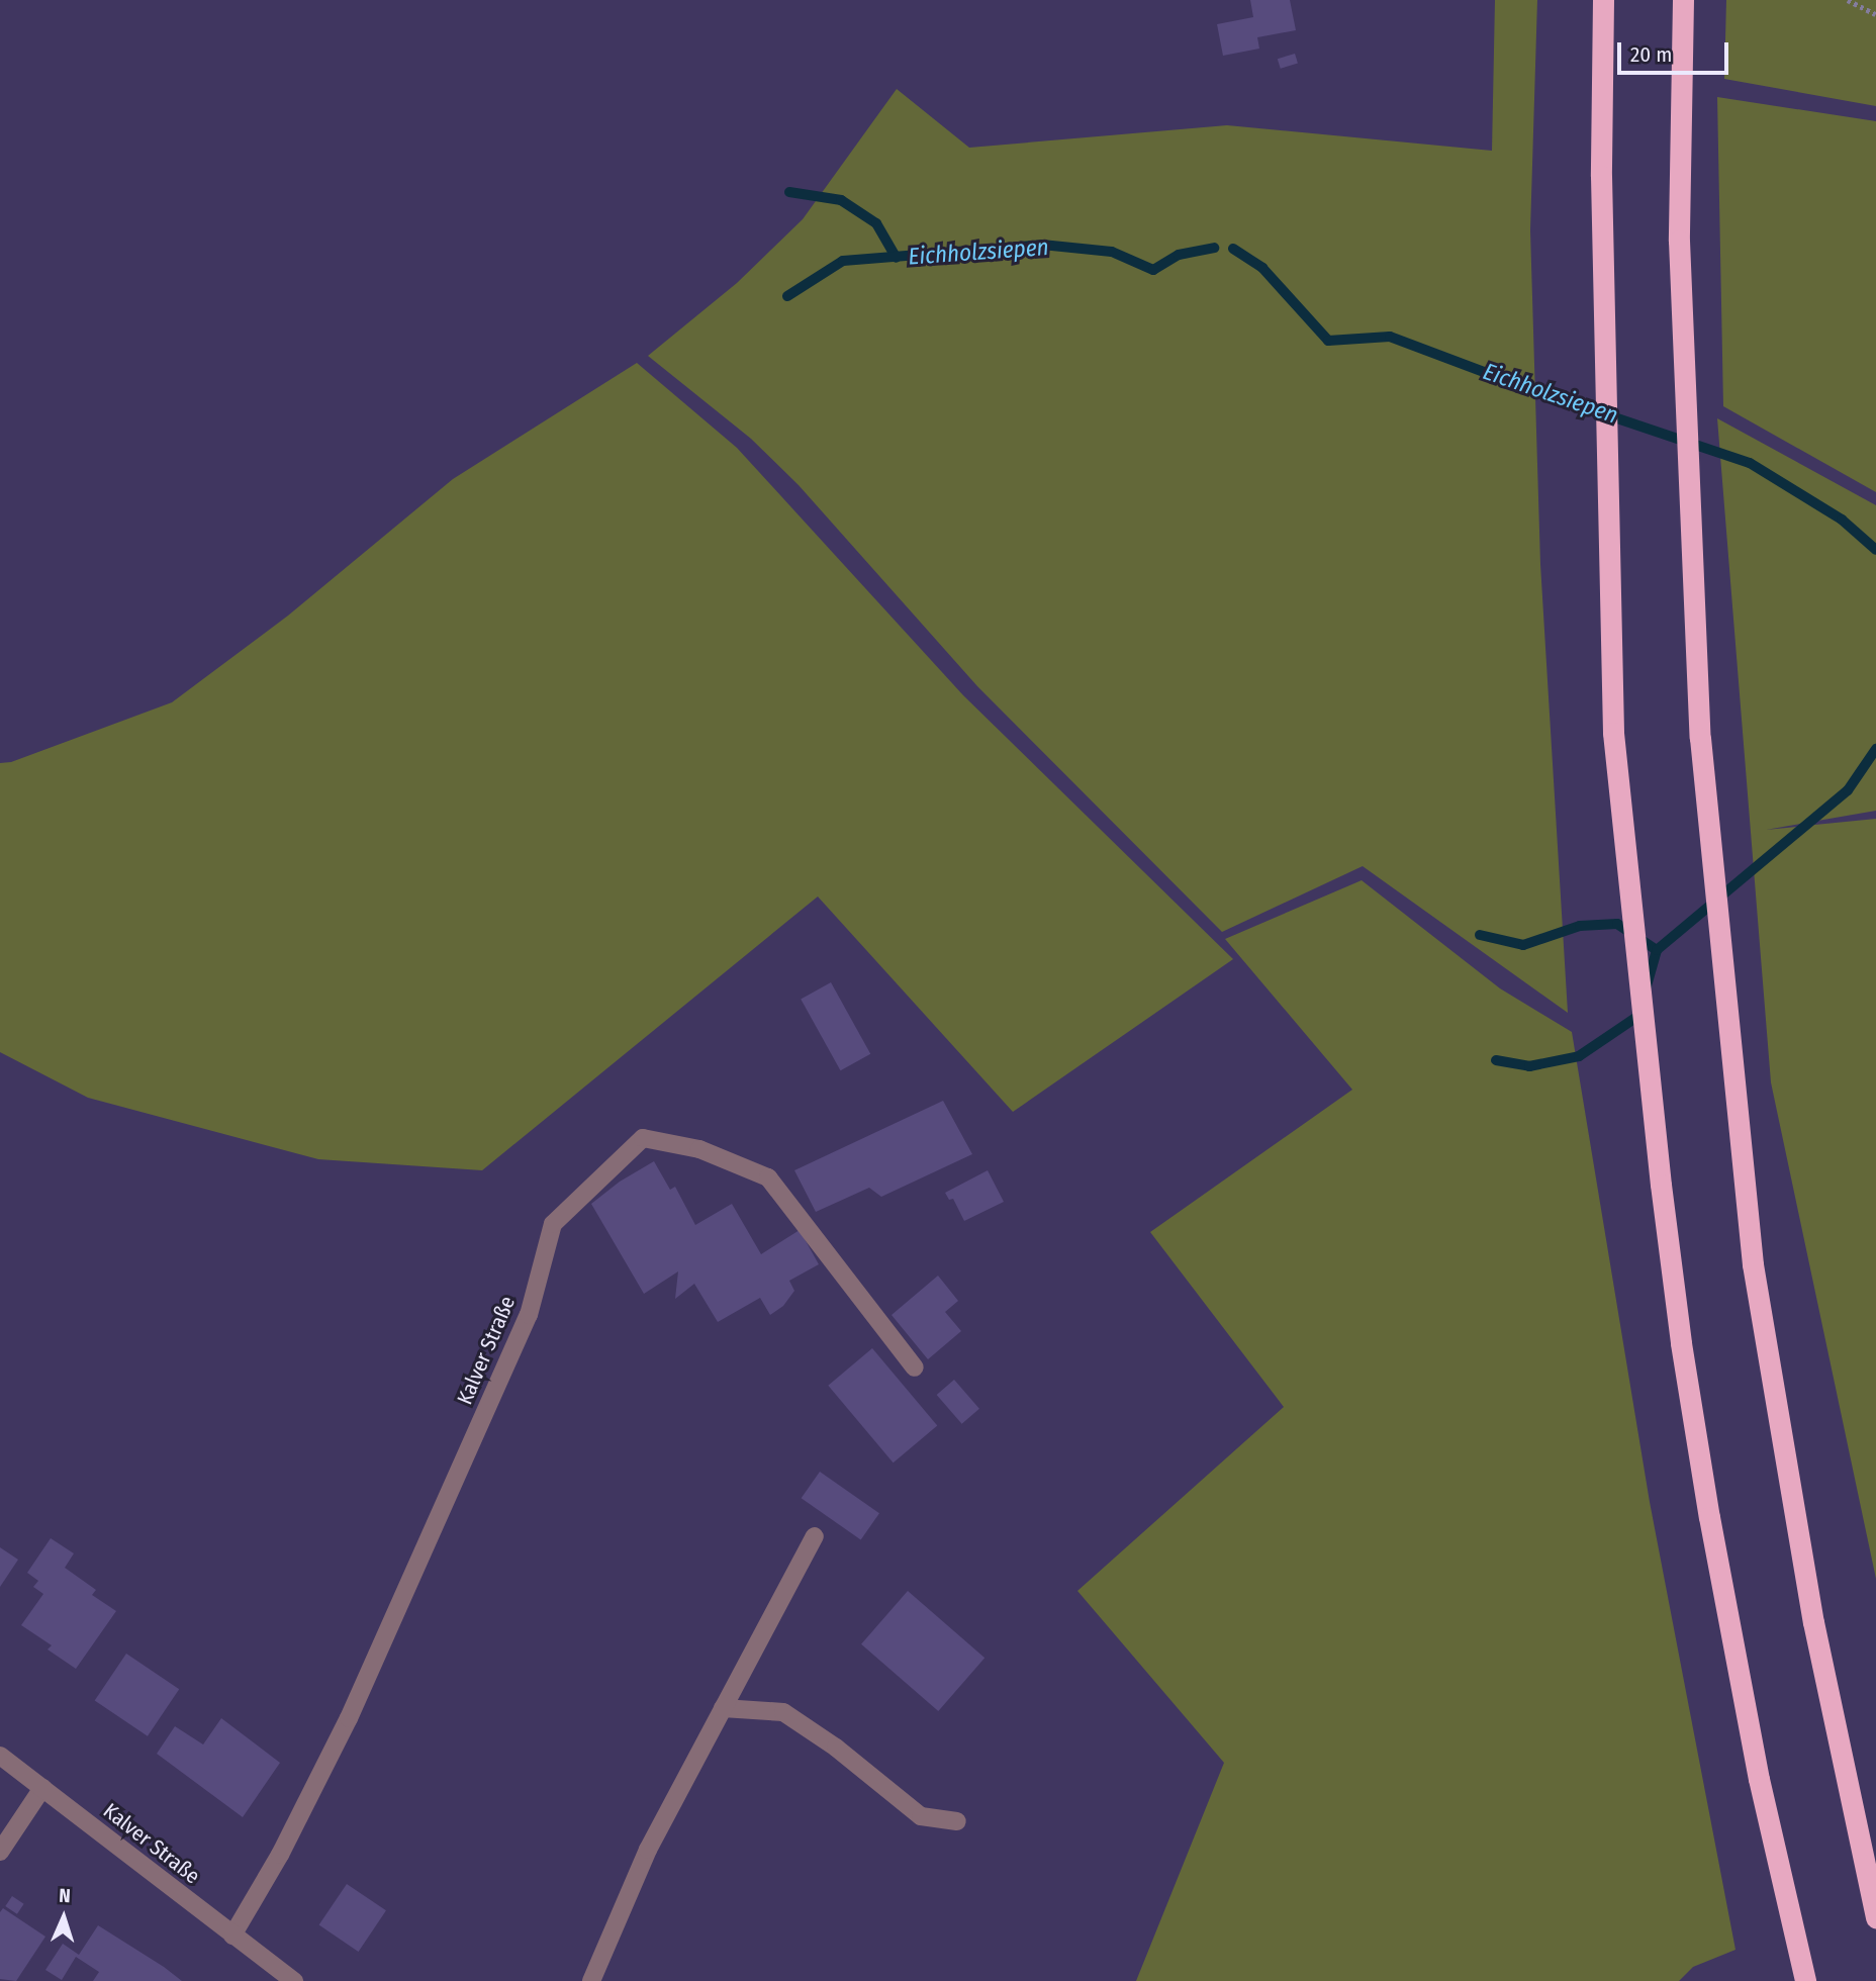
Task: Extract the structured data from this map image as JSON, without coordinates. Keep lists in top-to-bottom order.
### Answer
{
  "streets": {
    "street": ["Kalver Straße"]
  },
  "water": ["Eichholzsiepen"],
  "scale_bar": "20 m",
  "north": "top"
}
